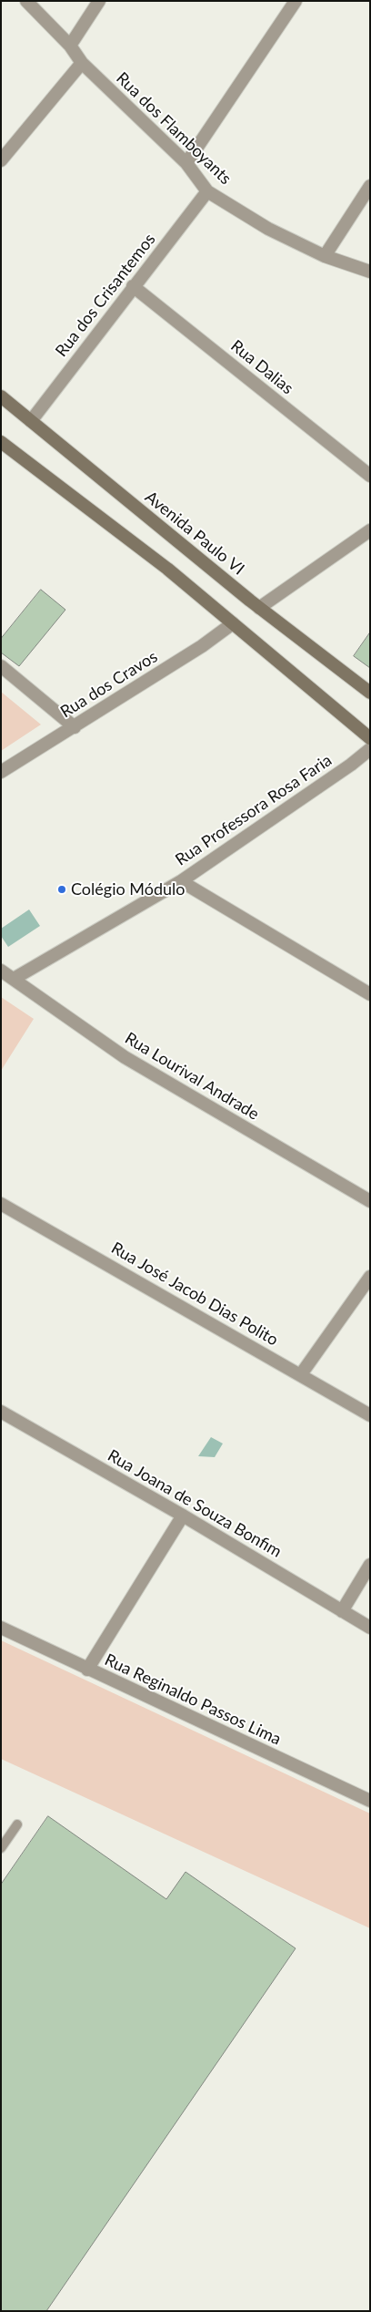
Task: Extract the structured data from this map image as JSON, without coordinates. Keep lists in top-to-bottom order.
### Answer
{
  "streets": {
    "main road": ["Avenida Paulo VI"],
    "street": [
      "Rua dos Flamboyants",
      "Rua dos Crisantemos",
      "Rua Dalias",
      "Rua dos Cravos",
      "Rua Professora Rosa Faria",
      "Rua Lourival Andrade",
      "Rua José Jacob Dias Polito",
      "Rua Joana de Souza Bonfim",
      "Rua Reginaldo Passos Lima"
    ]
  },
  "crossings": [
    ["Rua dos Flamboyants", "Rua dos Crisantemos"],
    ["Rua dos Crisantemos", "Rua Dalias"],
    ["Rua dos Crisantemos", "Avenida Paulo VI"],
    ["Rua Professora Rosa Faria", "Rua Lourival Andrade"]
  ],
  "places": ["Colégio Módulo"]
}
